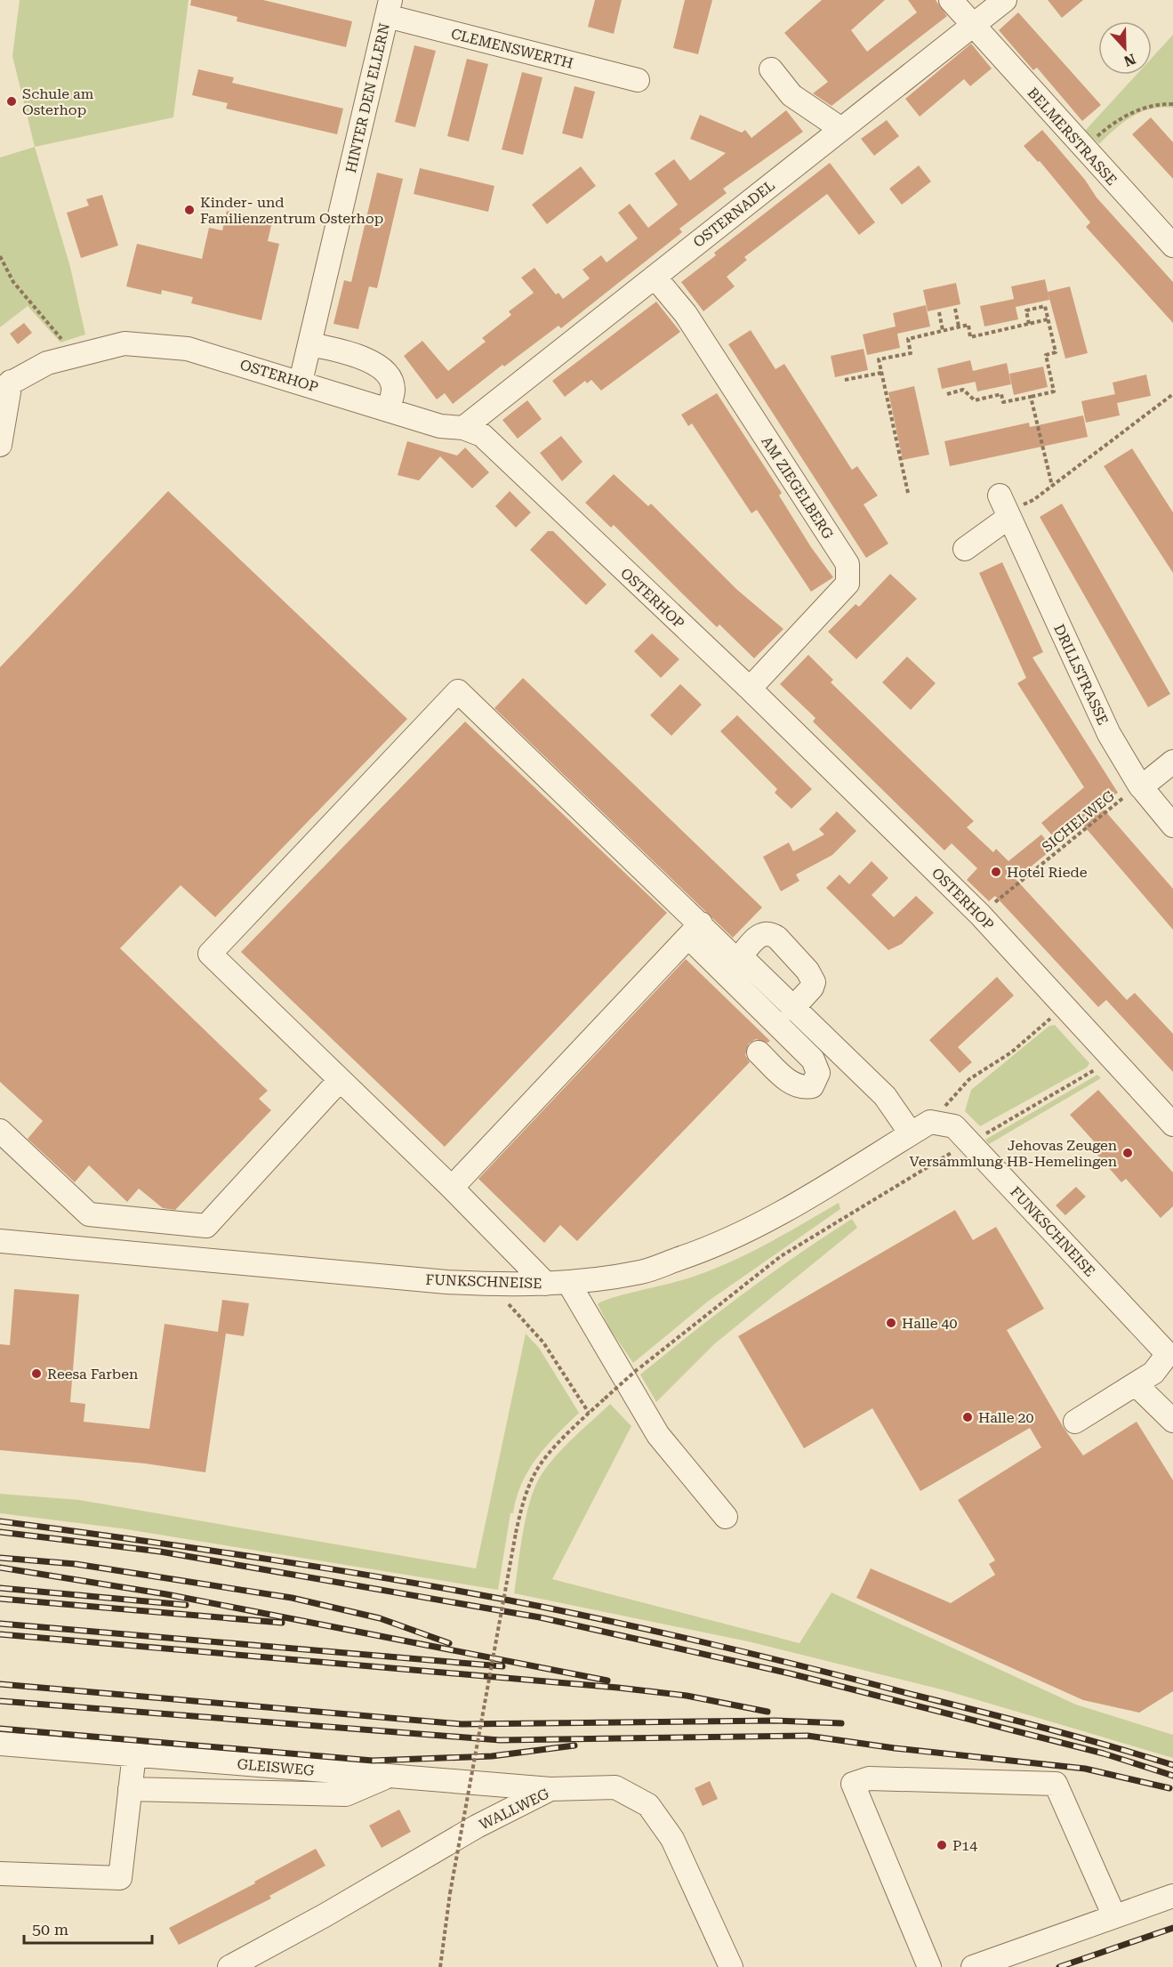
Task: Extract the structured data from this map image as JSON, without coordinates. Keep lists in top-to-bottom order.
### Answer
{
  "streets": {
    "street": [
      "CLEMENSWERTH",
      "HINTER DEN ELLERN",
      "BELMERSTRASSE",
      "OSTERNADEL",
      "OSTERHOP",
      "AM ZIEGELBERG",
      "DRILLSTRASSE",
      "FUNKSCHNEISE",
      "GLEISWEG",
      "WALLWEG"
    ],
    "path": ["SICHELWEG"]
  },
  "crossings": [
    ["CLEMENSWERTH", "HINTER DEN ELLERN"],
    ["HINTER DEN ELLERN", "OSTERHOP"],
    ["BELMERSTRASSE", "OSTERNADEL"],
    ["OSTERNADEL", "OSTERHOP"],
    ["OSTERNADEL", "AM ZIEGELBERG"],
    ["OSTERHOP", "AM ZIEGELBERG"],
    ["OSTERHOP", "SICHELWEG"],
    ["DRILLSTRASSE", "SICHELWEG"],
    ["GLEISWEG", "WALLWEG"]
  ],
  "places": [
    "Schule am Osterhop",
    "Kinder- und Familienzentrum Osterhop",
    "Hotel Riede",
    "Jehovas Zeugen Versammlung HB-Hemelingen",
    "Halle 40",
    "Reesa Farben",
    "Halle 20",
    "P14"
  ],
  "scale_bar": "50 m",
  "north": "bottom"
}
